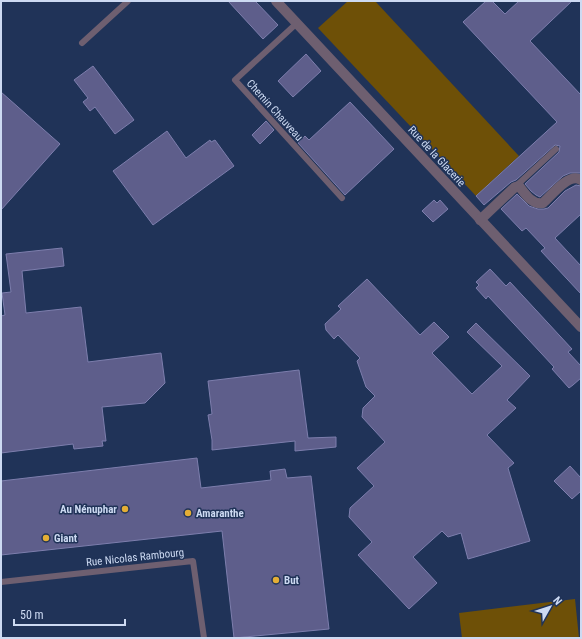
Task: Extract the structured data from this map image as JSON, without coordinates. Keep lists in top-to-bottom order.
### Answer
{
  "streets": {
    "street": ["Rue de la Glacerie"],
    "lane": ["Chemin Chauveau", "Rue Nicolas Rambourg"]
  },
  "crossings": [
    ["Chemin Chauveau", "Rue de la Glacerie"]
  ],
  "places": [
    "Au Nénuphar",
    "Amaranthe",
    "Giant",
    "But"
  ],
  "scale_bar": "50 m",
  "north": "top right"
}
